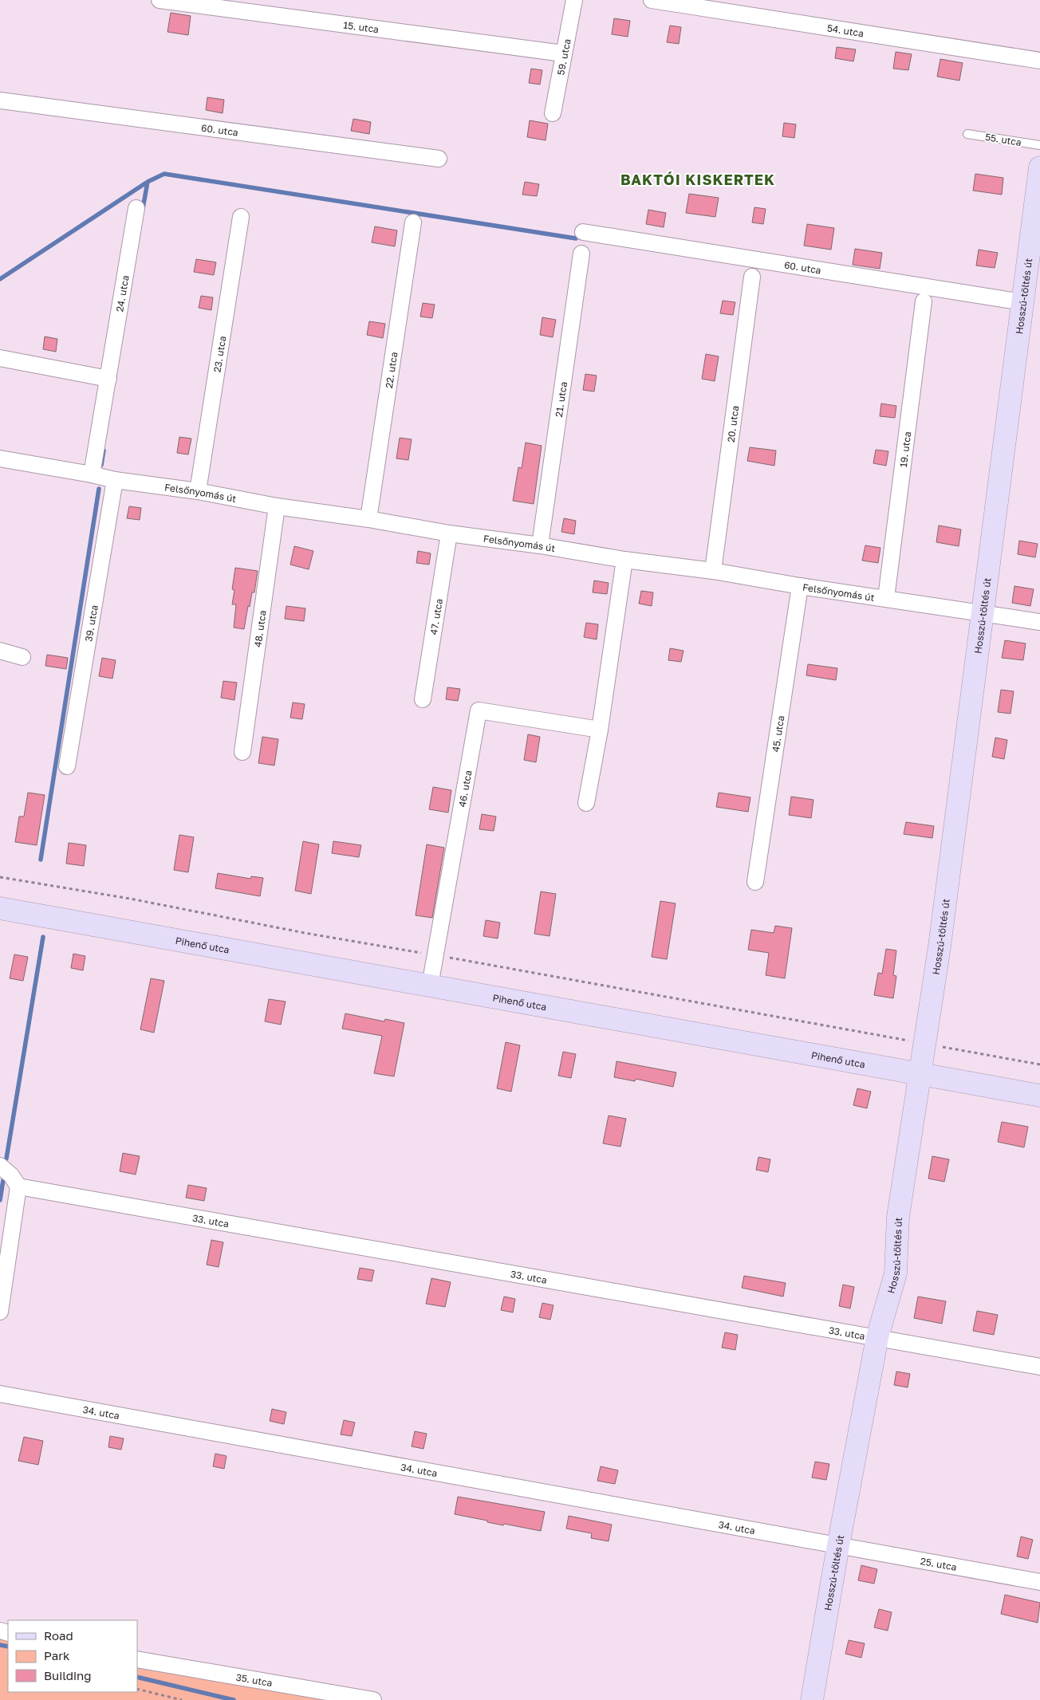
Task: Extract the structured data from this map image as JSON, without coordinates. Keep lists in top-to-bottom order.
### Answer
{
  "streets": {
    "street": [
      "15. utca",
      "54. utca",
      "59. utca",
      "60. utca",
      "24. utca",
      "Hosszú-töltés út",
      "23. utca",
      "22. utca",
      "21. utca",
      "20. utca",
      "19. utca",
      "Felsőnyomás út",
      "47. utca",
      "39. utca",
      "48. utca",
      "45. utca",
      "46. utca",
      "Pihenő utca",
      "33. utca",
      "34. utca",
      "25. utca",
      "35. utca"
    ],
    "lane": ["55. utca"]
  },
  "crossings": [
    ["15. utca", "59. utca"],
    ["60. utca", "Hosszú-töltés út"],
    ["24. utca", "Felsőnyomás út"],
    ["Hosszú-töltés út", "Felsőnyomás út"],
    ["Hosszú-töltés út", "Pihenő utca"],
    ["Hosszú-töltés út", "33. utca"],
    ["Hosszú-töltés út", "34. utca"],
    ["Hosszú-töltés út", "25. utca"],
    ["23. utca", "Felsőnyomás út"],
    ["22. utca", "Felsőnyomás út"],
    ["21. utca", "Felsőnyomás út"],
    ["20. utca", "Felsőnyomás út"],
    ["19. utca", "Felsőnyomás út"],
    ["Felsőnyomás út", "47. utca"],
    ["Felsőnyomás út", "39. utca"],
    ["Felsőnyomás út", "48. utca"],
    ["Felsőnyomás út", "45. utca"],
    ["46. utca", "Pihenő utca"],
    ["34. utca", "25. utca"]
  ],
  "districts": ["BAKTÓI KISKERTEK"],
  "legend": ["Road", "Park", "Building"]
}
